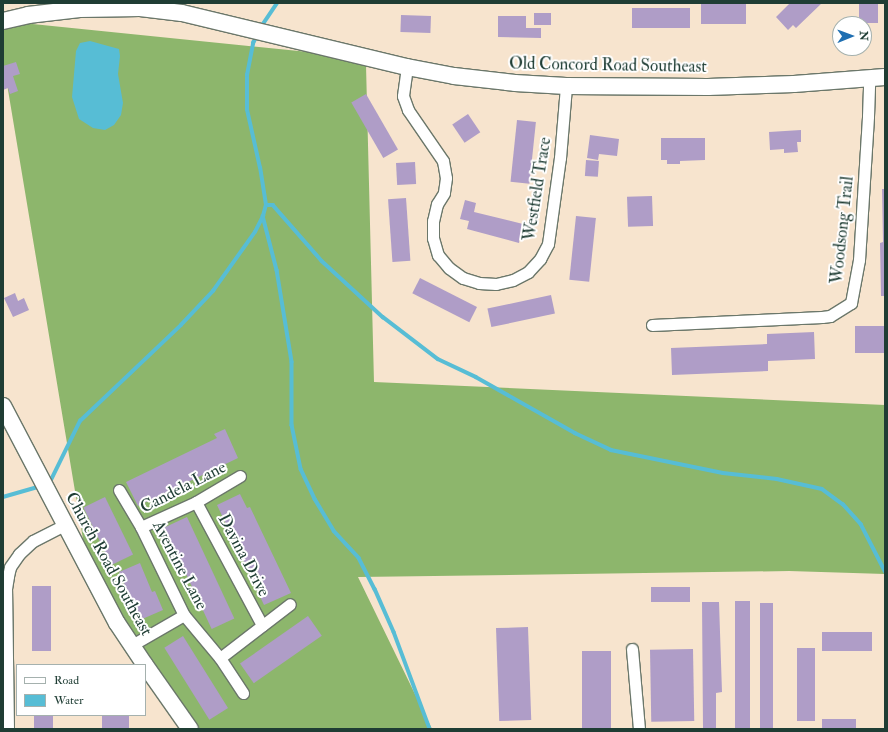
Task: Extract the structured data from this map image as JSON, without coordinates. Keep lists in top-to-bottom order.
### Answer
{
  "streets": {
    "street": [
      "Old Concord Road Southeast",
      "Westfield Trace",
      "Woodsong Trail",
      "Candela Lane",
      "Davina Drive",
      "Church Road Southeast",
      "Aventine Lane"
    ]
  },
  "crossings": [
    ["Old Concord Road Southeast", "Westfield Trace"],
    ["Old Concord Road Southeast", "Woodsong Trail"],
    ["Candela Lane", "Davina Drive"],
    ["Candela Lane", "Aventine Lane"]
  ],
  "legend": ["Road", "Water"],
  "north": "right"
}
